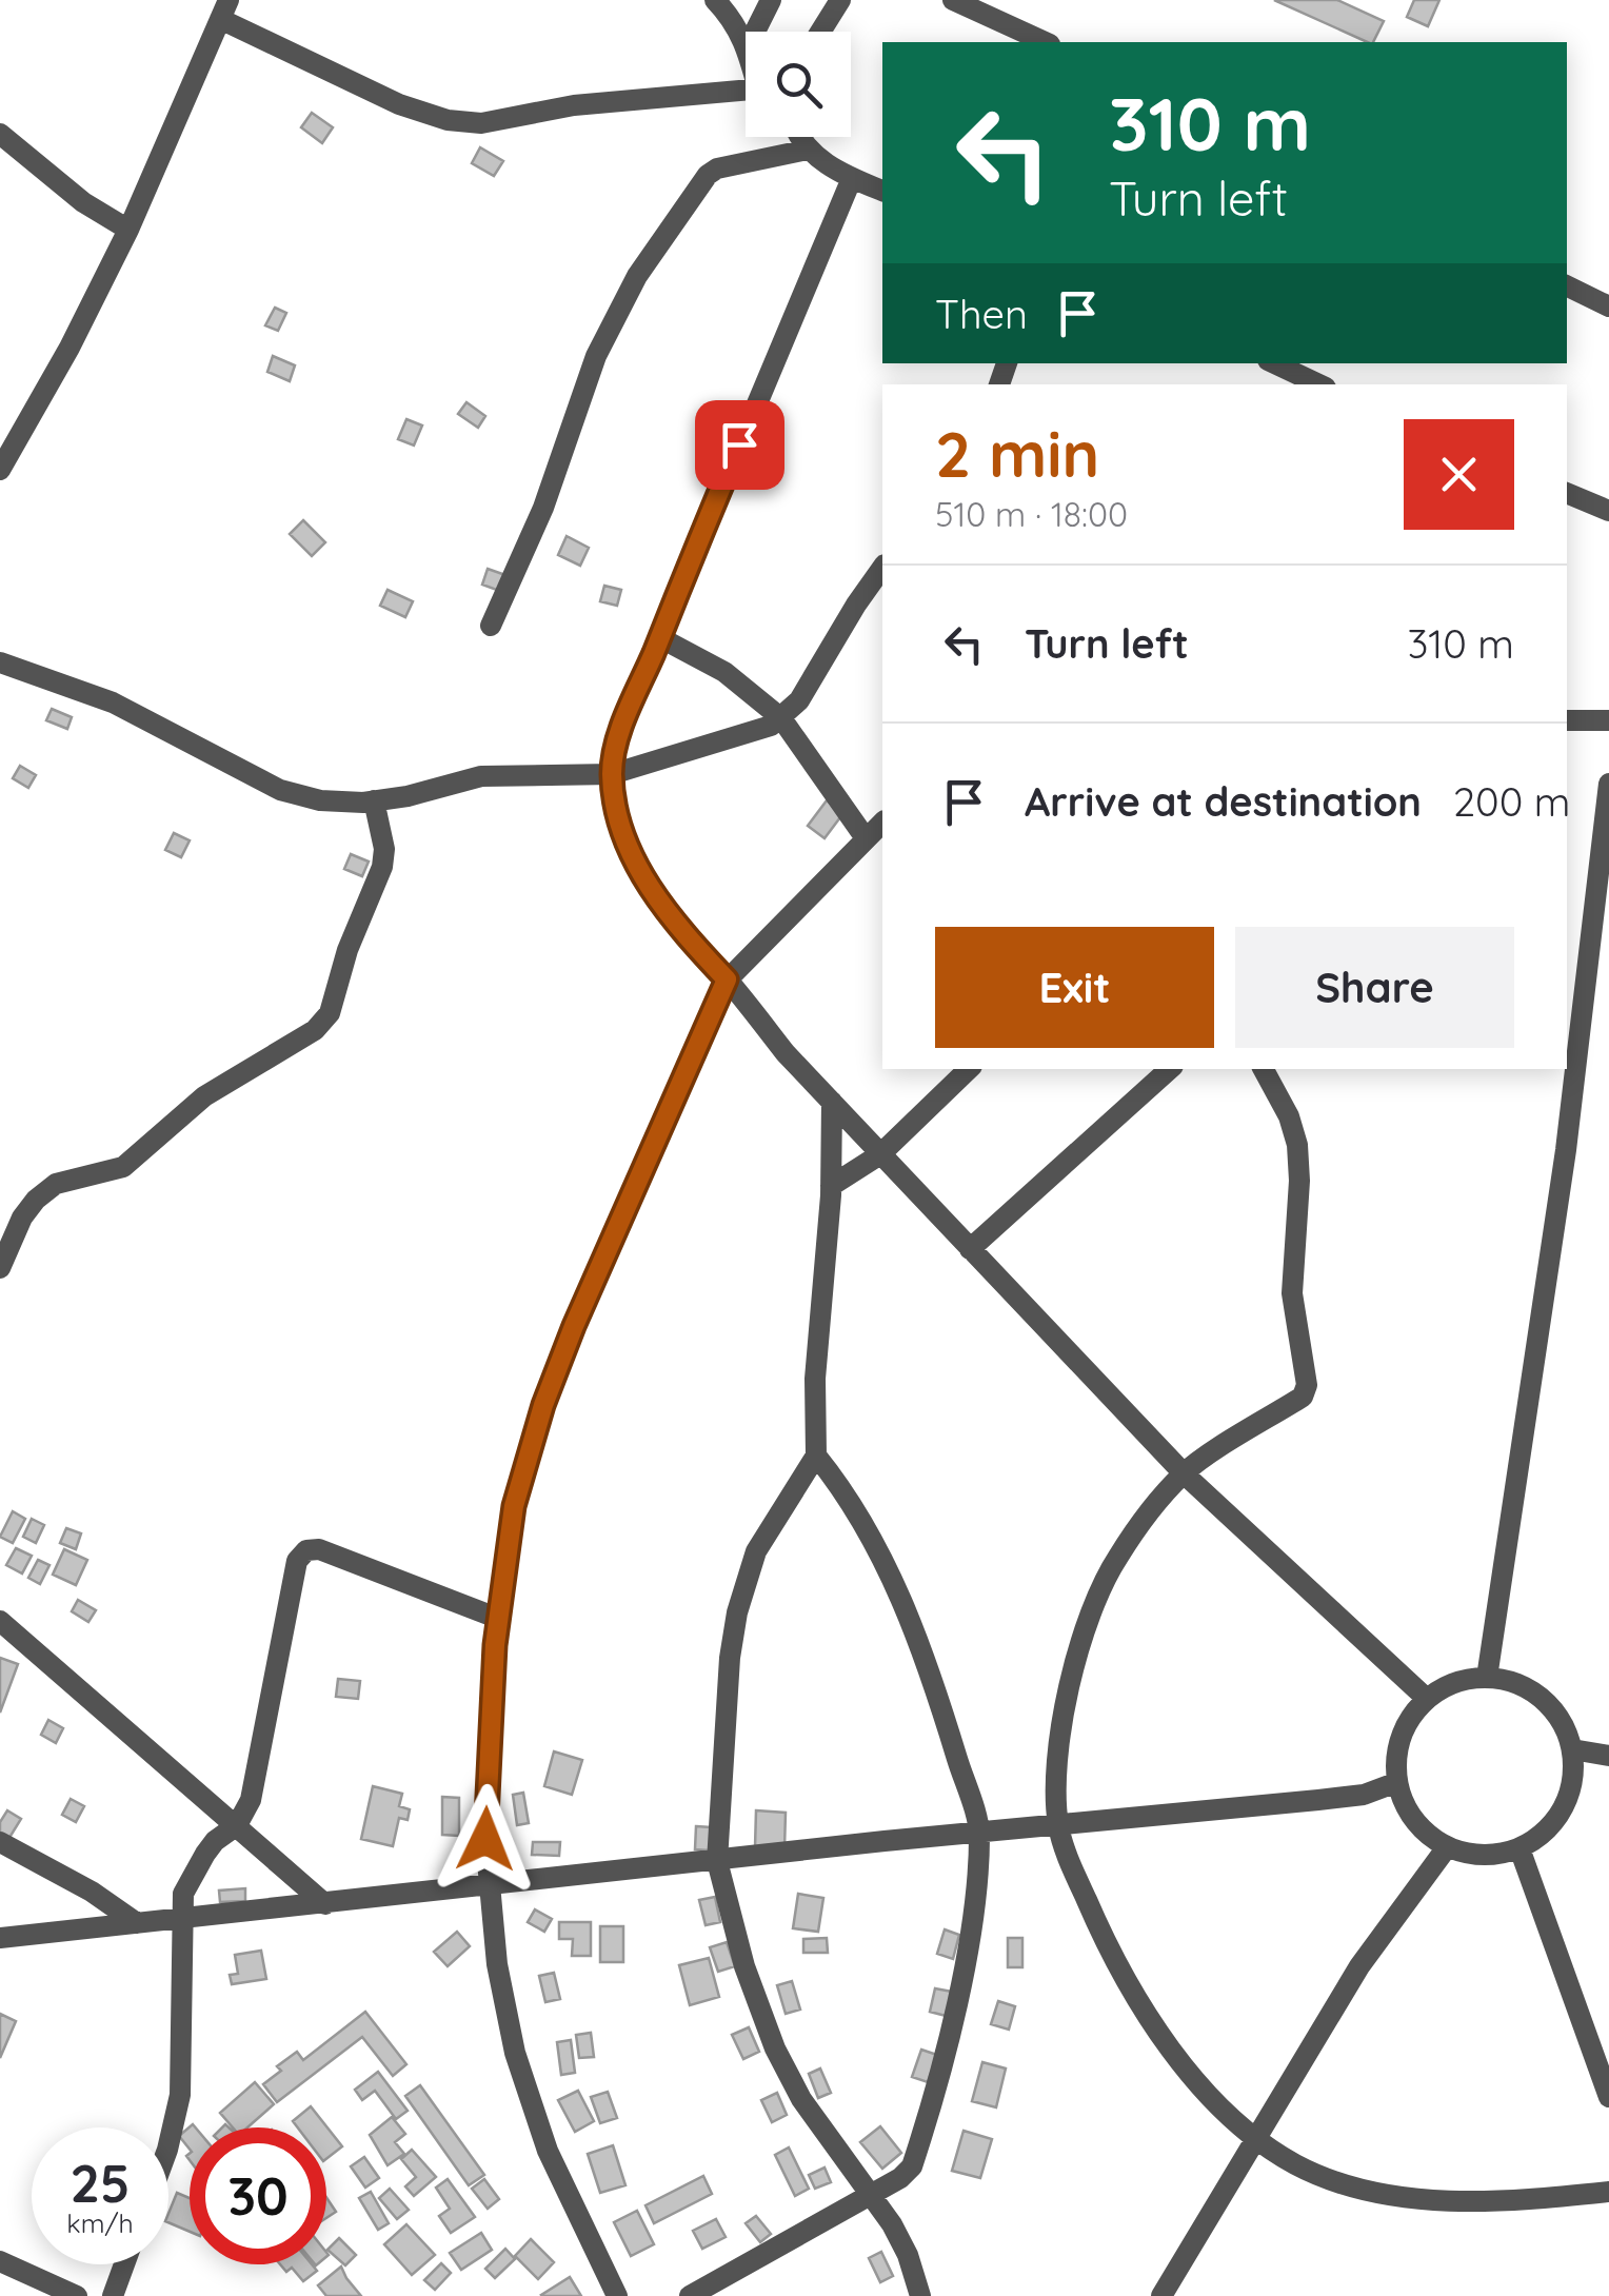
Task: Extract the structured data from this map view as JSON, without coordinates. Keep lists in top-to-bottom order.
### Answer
{
  "page": {
    "turn": ["310 m", "Turn left"],
    "then": "Then",
    "heading": ["2 min", "510 m · 18:00"],
    "list": [
      {
        "name": "Turn left",
        "value": "310 m"
      },
      {
        "name": "Arrive at destination",
        "value": "200 m"
      }
    ],
    "buttons": ["Exit", "Share"],
    "speed": "25 km/h",
    "limit": "30"
  }
}
